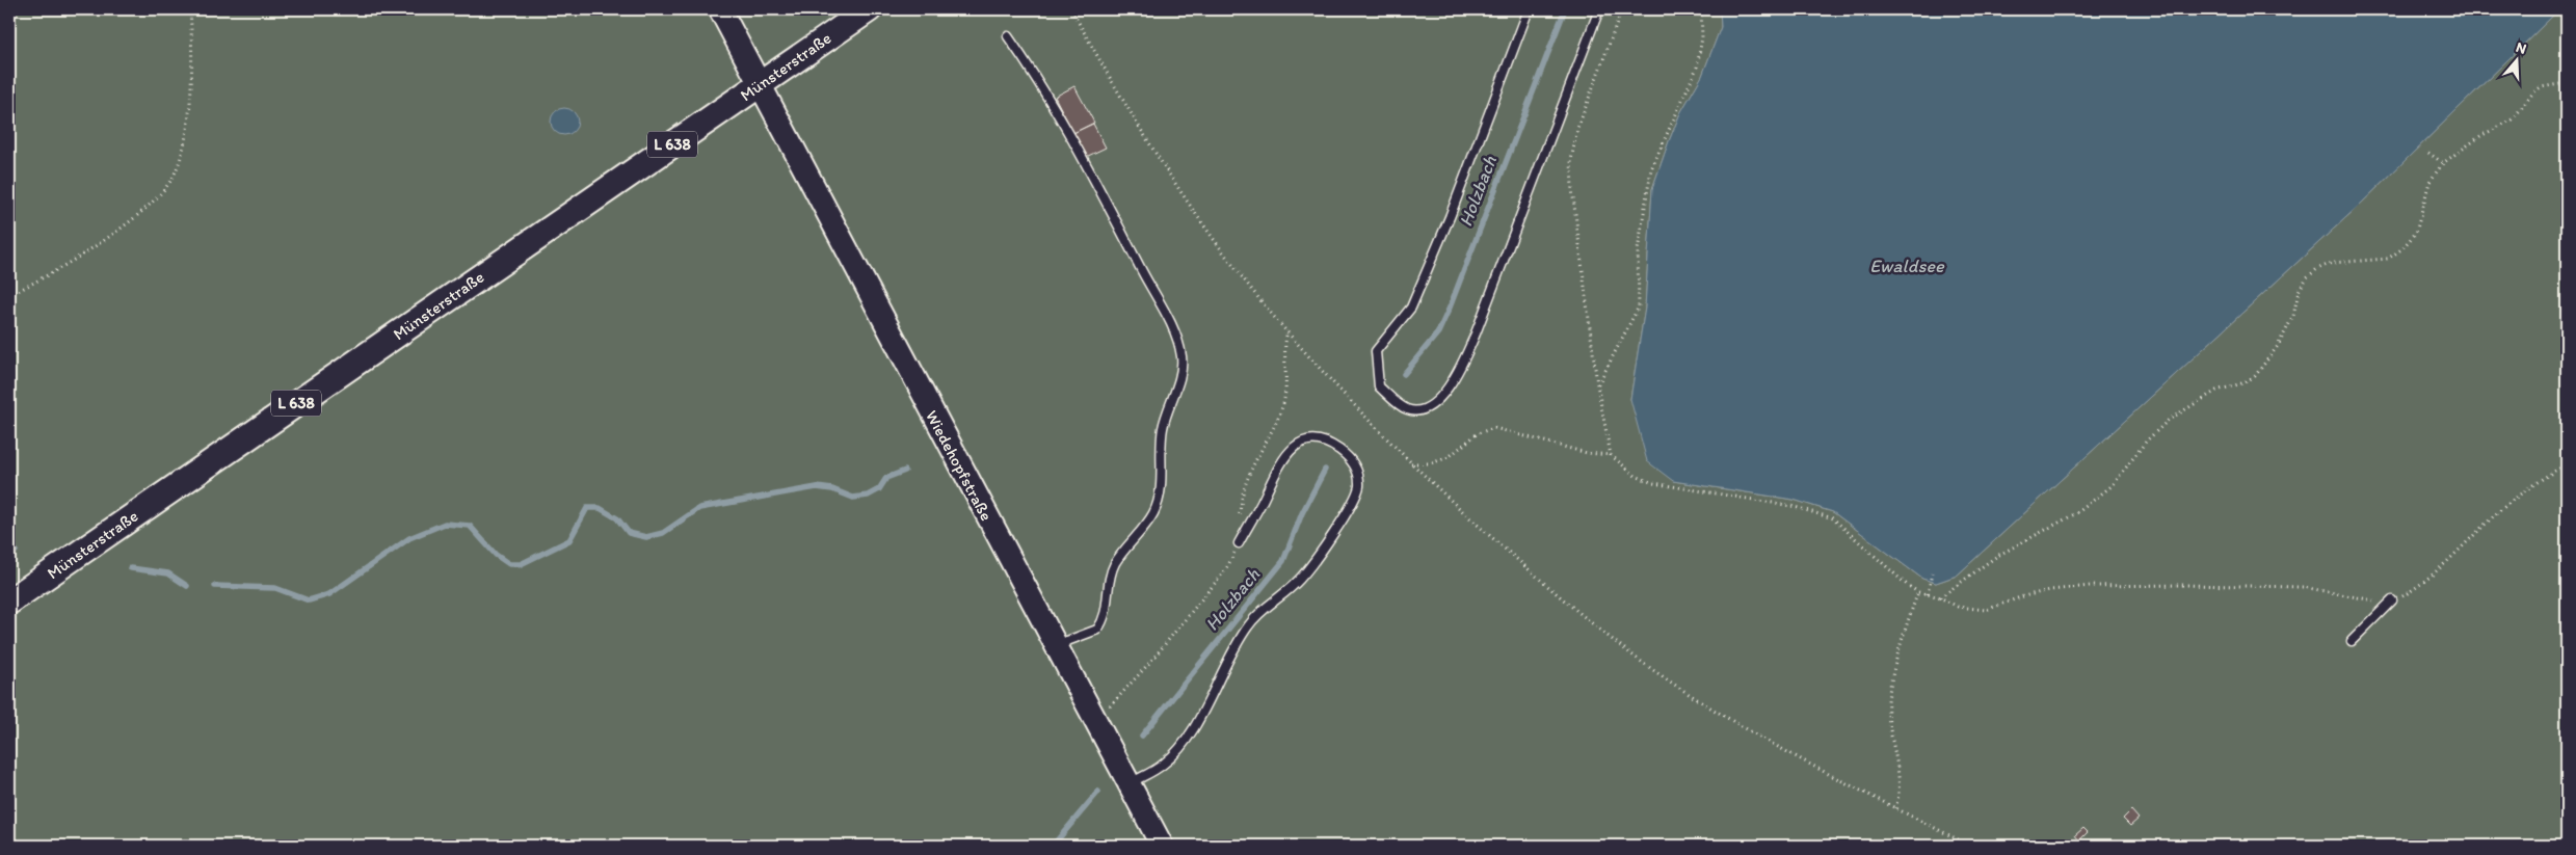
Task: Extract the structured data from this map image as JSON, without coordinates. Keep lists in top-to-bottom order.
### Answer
{
  "streets": {
    "main road": ["Münsterstraße", "L 638", "Wiedehopfstraße"]
  },
  "crossings": [
    ["Münsterstraße", "Wiedehopfstraße"]
  ],
  "water": ["Holzbach", "Ewaldsee"],
  "north": "top"
}
